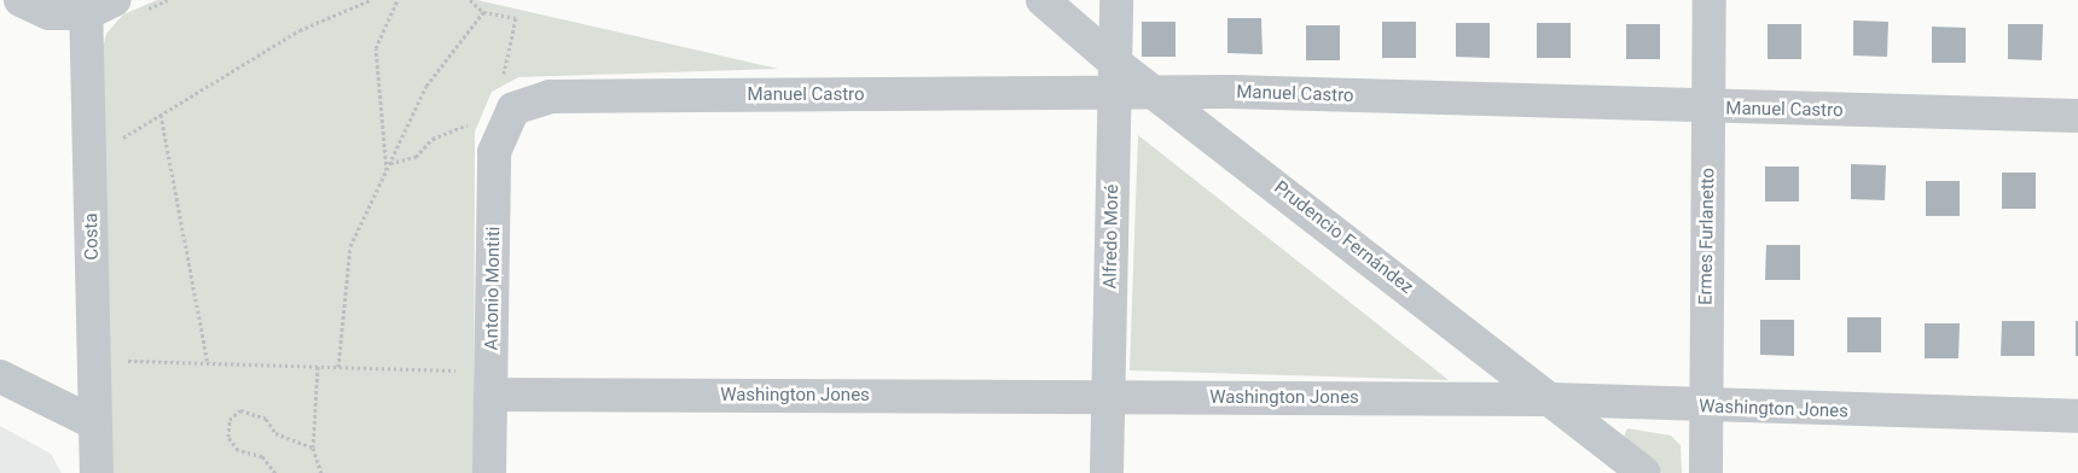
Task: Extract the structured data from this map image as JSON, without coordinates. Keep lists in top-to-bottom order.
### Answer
{
  "streets": {
    "street": [
      "Manuel Castro",
      "Costa",
      "Alfredo Moré",
      "Ermes Furlanetto",
      "Prudencio Fernández",
      "Antonio Montiti",
      "Washington Jones"
    ]
  },
  "crossings": [
    ["Manuel Castro", "Alfredo Moré"],
    ["Manuel Castro", "Ermes Furlanetto"],
    ["Manuel Castro", "Prudencio Fernández"],
    ["Manuel Castro", "Antonio Montiti"],
    ["Alfredo Moré", "Prudencio Fernández"],
    ["Alfredo Moré", "Washington Jones"],
    ["Ermes Furlanetto", "Washington Jones"],
    ["Prudencio Fernández", "Washington Jones"],
    ["Antonio Montiti", "Washington Jones"]
  ]
}
